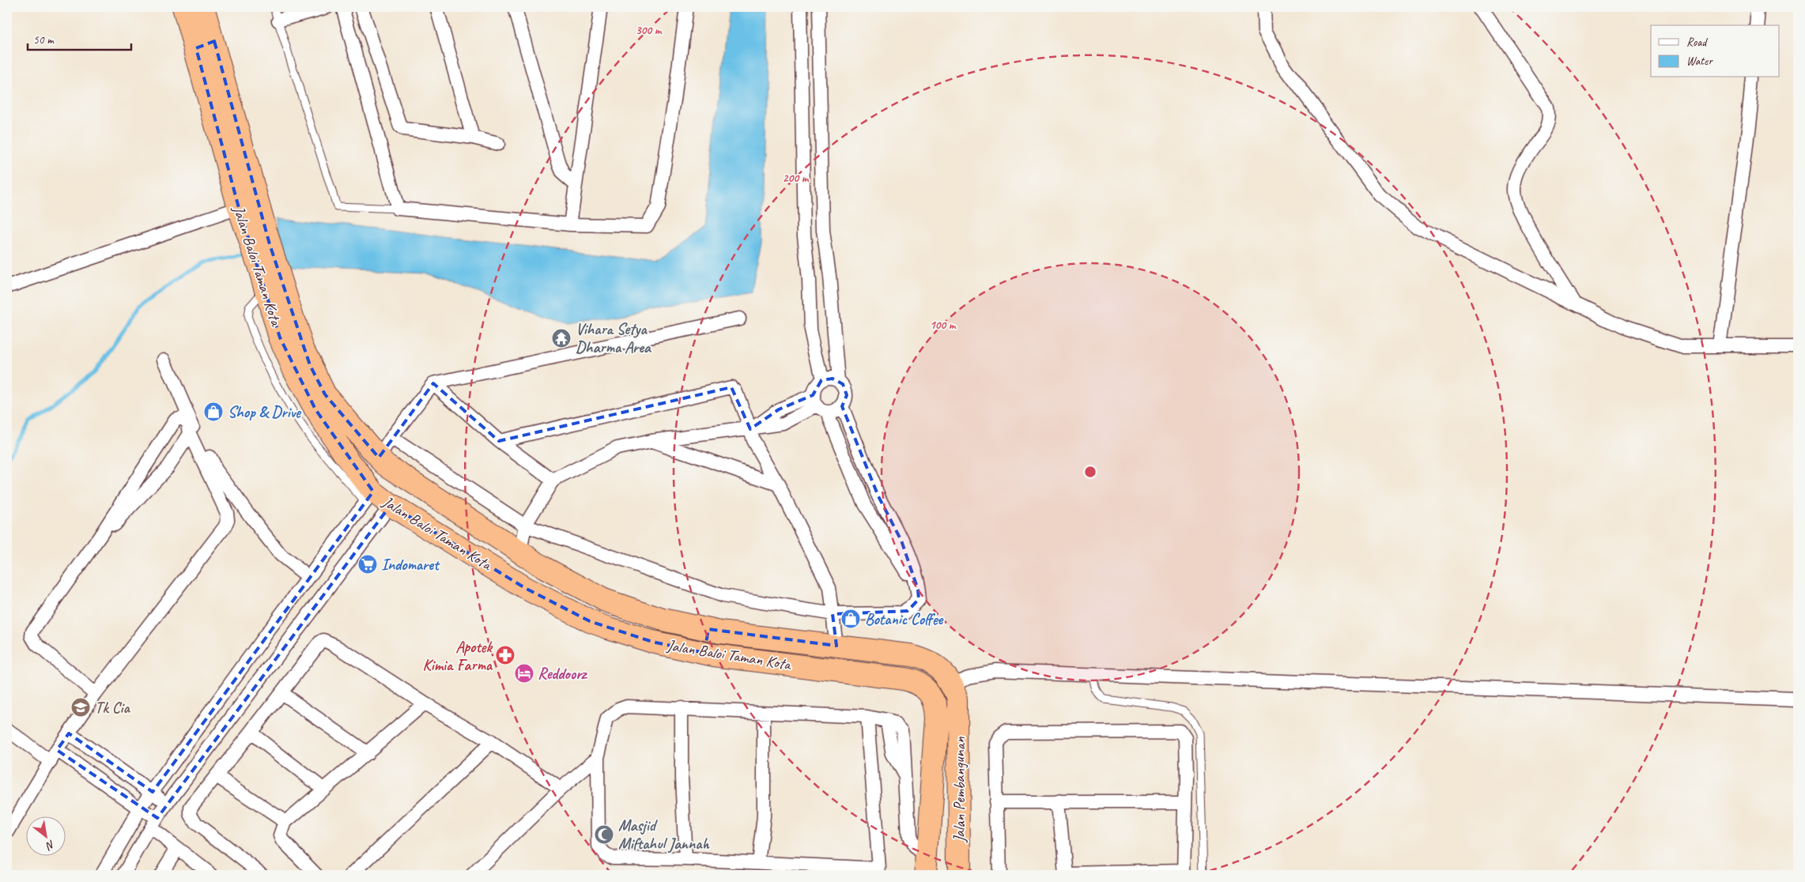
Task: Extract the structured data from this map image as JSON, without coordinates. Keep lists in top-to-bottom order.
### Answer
{
  "streets": {
    "highway": ["Jalan Baloi Taman Kota", "Jalan Pembangunan"]
  },
  "crossings": [
    ["Jalan Baloi Taman Kota", "Jalan Pembangunan"]
  ],
  "places": {
    "temple": ["Vihara Setya Dharma Area"],
    "shop": ["Shop & Drive", "Botanic Coffee"],
    "supermarket": ["Indomaret"],
    "pharmacy": ["Apotek Kimia Farma"],
    "hotel": ["Reddoorz"],
    "school or university": ["Tk Cia"],
    "mosque": ["Masjid Miftahul Jannah"]
  },
  "legend": ["Road", "Water"],
  "scale_bar": "50 m",
  "north": "bottom right",
  "rings": ["300 m", "200 m", "100 m"]
}
